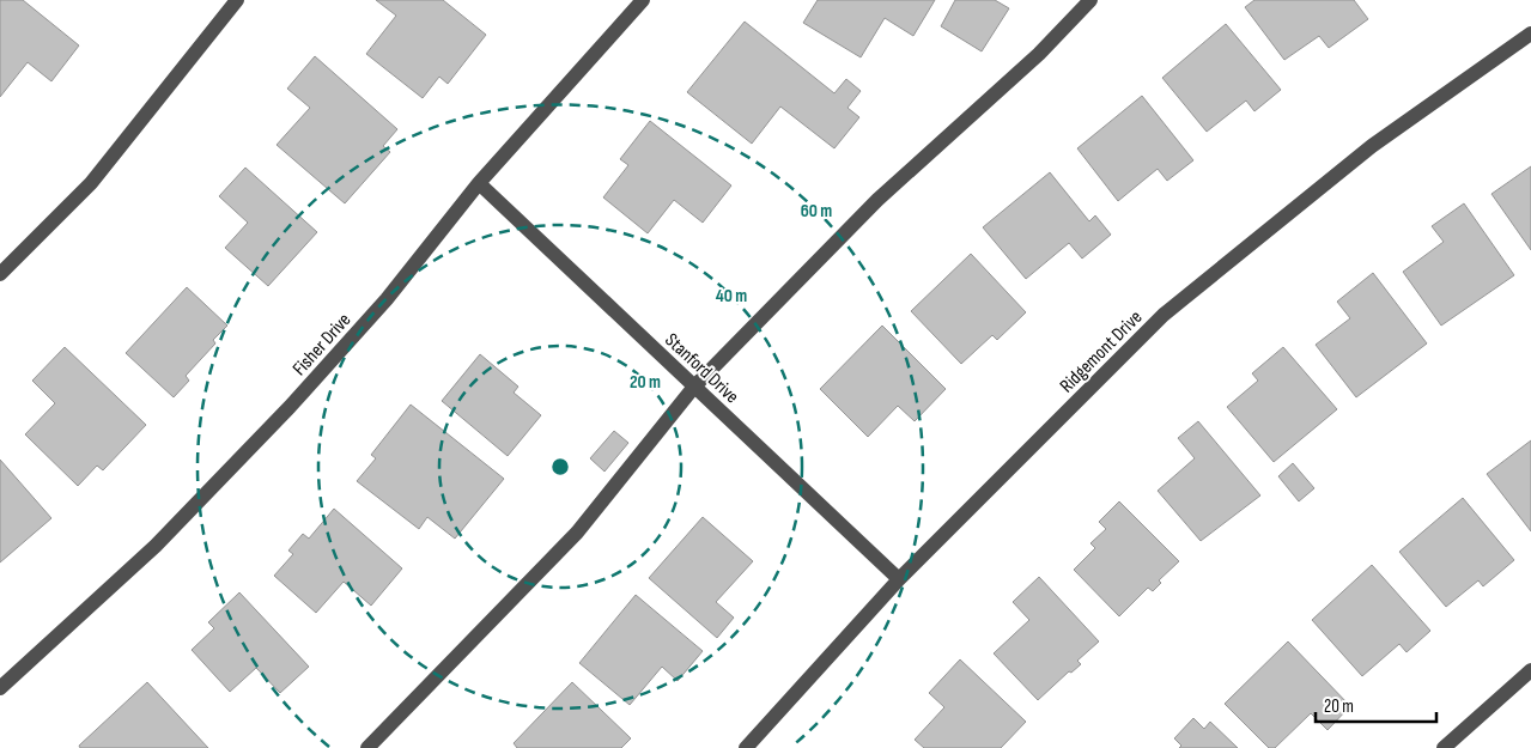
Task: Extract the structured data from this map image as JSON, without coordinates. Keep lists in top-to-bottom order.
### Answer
{
  "streets": {
    "street": ["Fisher Drive", "Ridgemont Drive", "Stanford Drive"]
  },
  "crossings": [
    ["Fisher Drive", "Stanford Drive"],
    ["Ridgemont Drive", "Stanford Drive"]
  ],
  "scale_bar": "20 m",
  "rings": ["60 m", "40 m", "20 m"]
}
